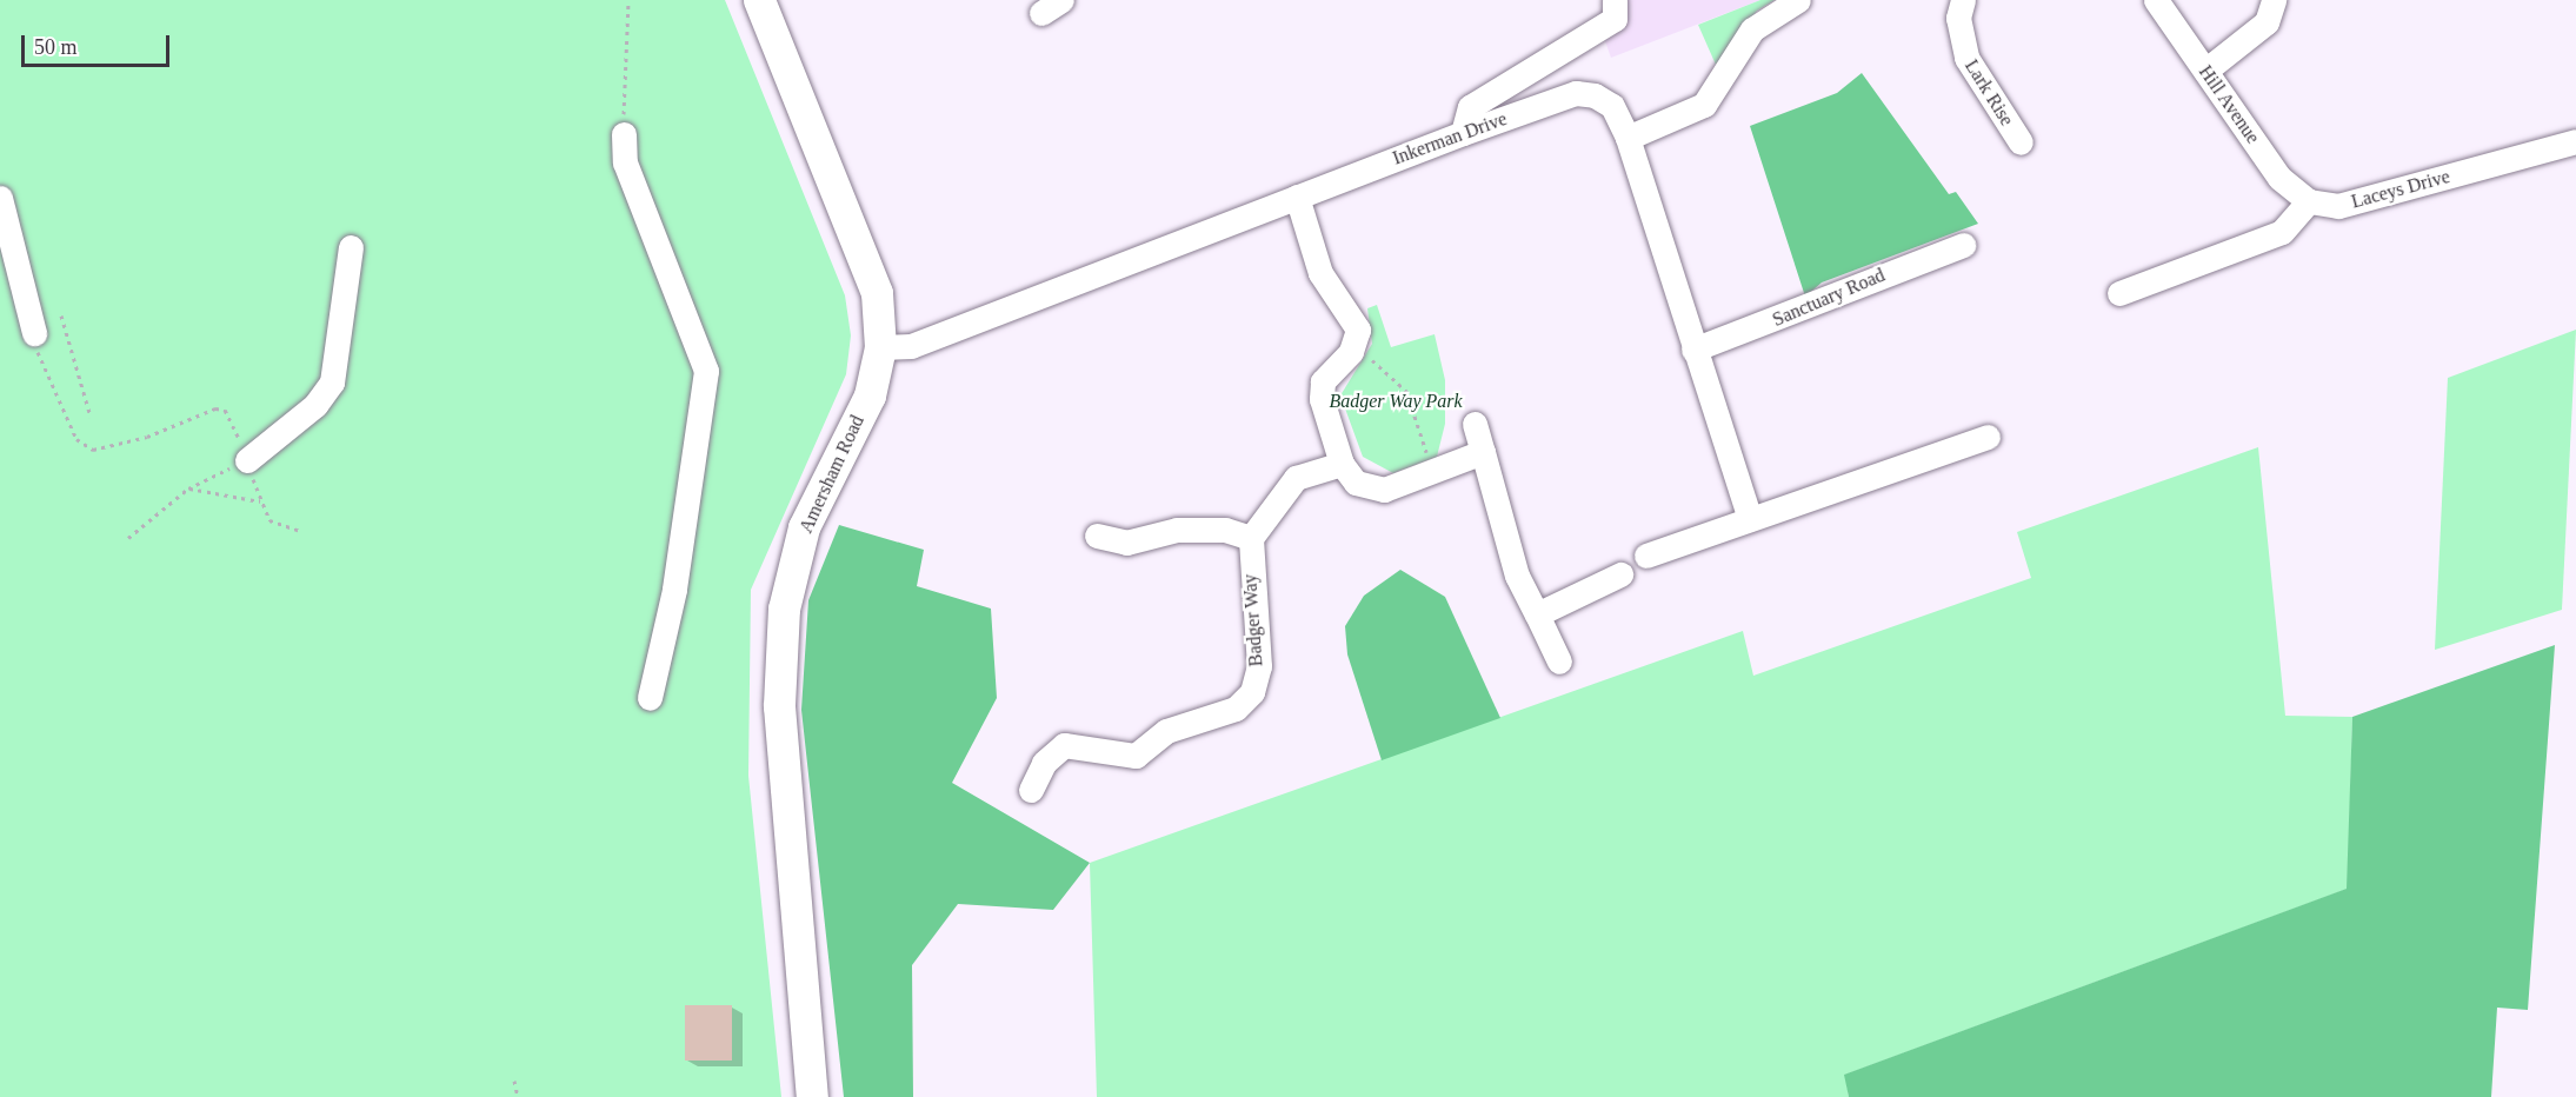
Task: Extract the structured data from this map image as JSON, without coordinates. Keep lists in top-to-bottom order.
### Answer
{
  "streets": {
    "main road": ["Amersham Road"],
    "street": [
      "Lark Rise",
      "Hill Avenue",
      "Inkerman Drive",
      "Laceys Drive",
      "Sanctuary Road",
      "Badger Way"
    ]
  },
  "crossings": [
    ["Hill Avenue", "Laceys Drive"],
    ["Inkerman Drive", "Sanctuary Road"],
    ["Inkerman Drive", "Amersham Road"]
  ],
  "parks": ["Badger Way Park"],
  "scale_bar": "50 m"
}
